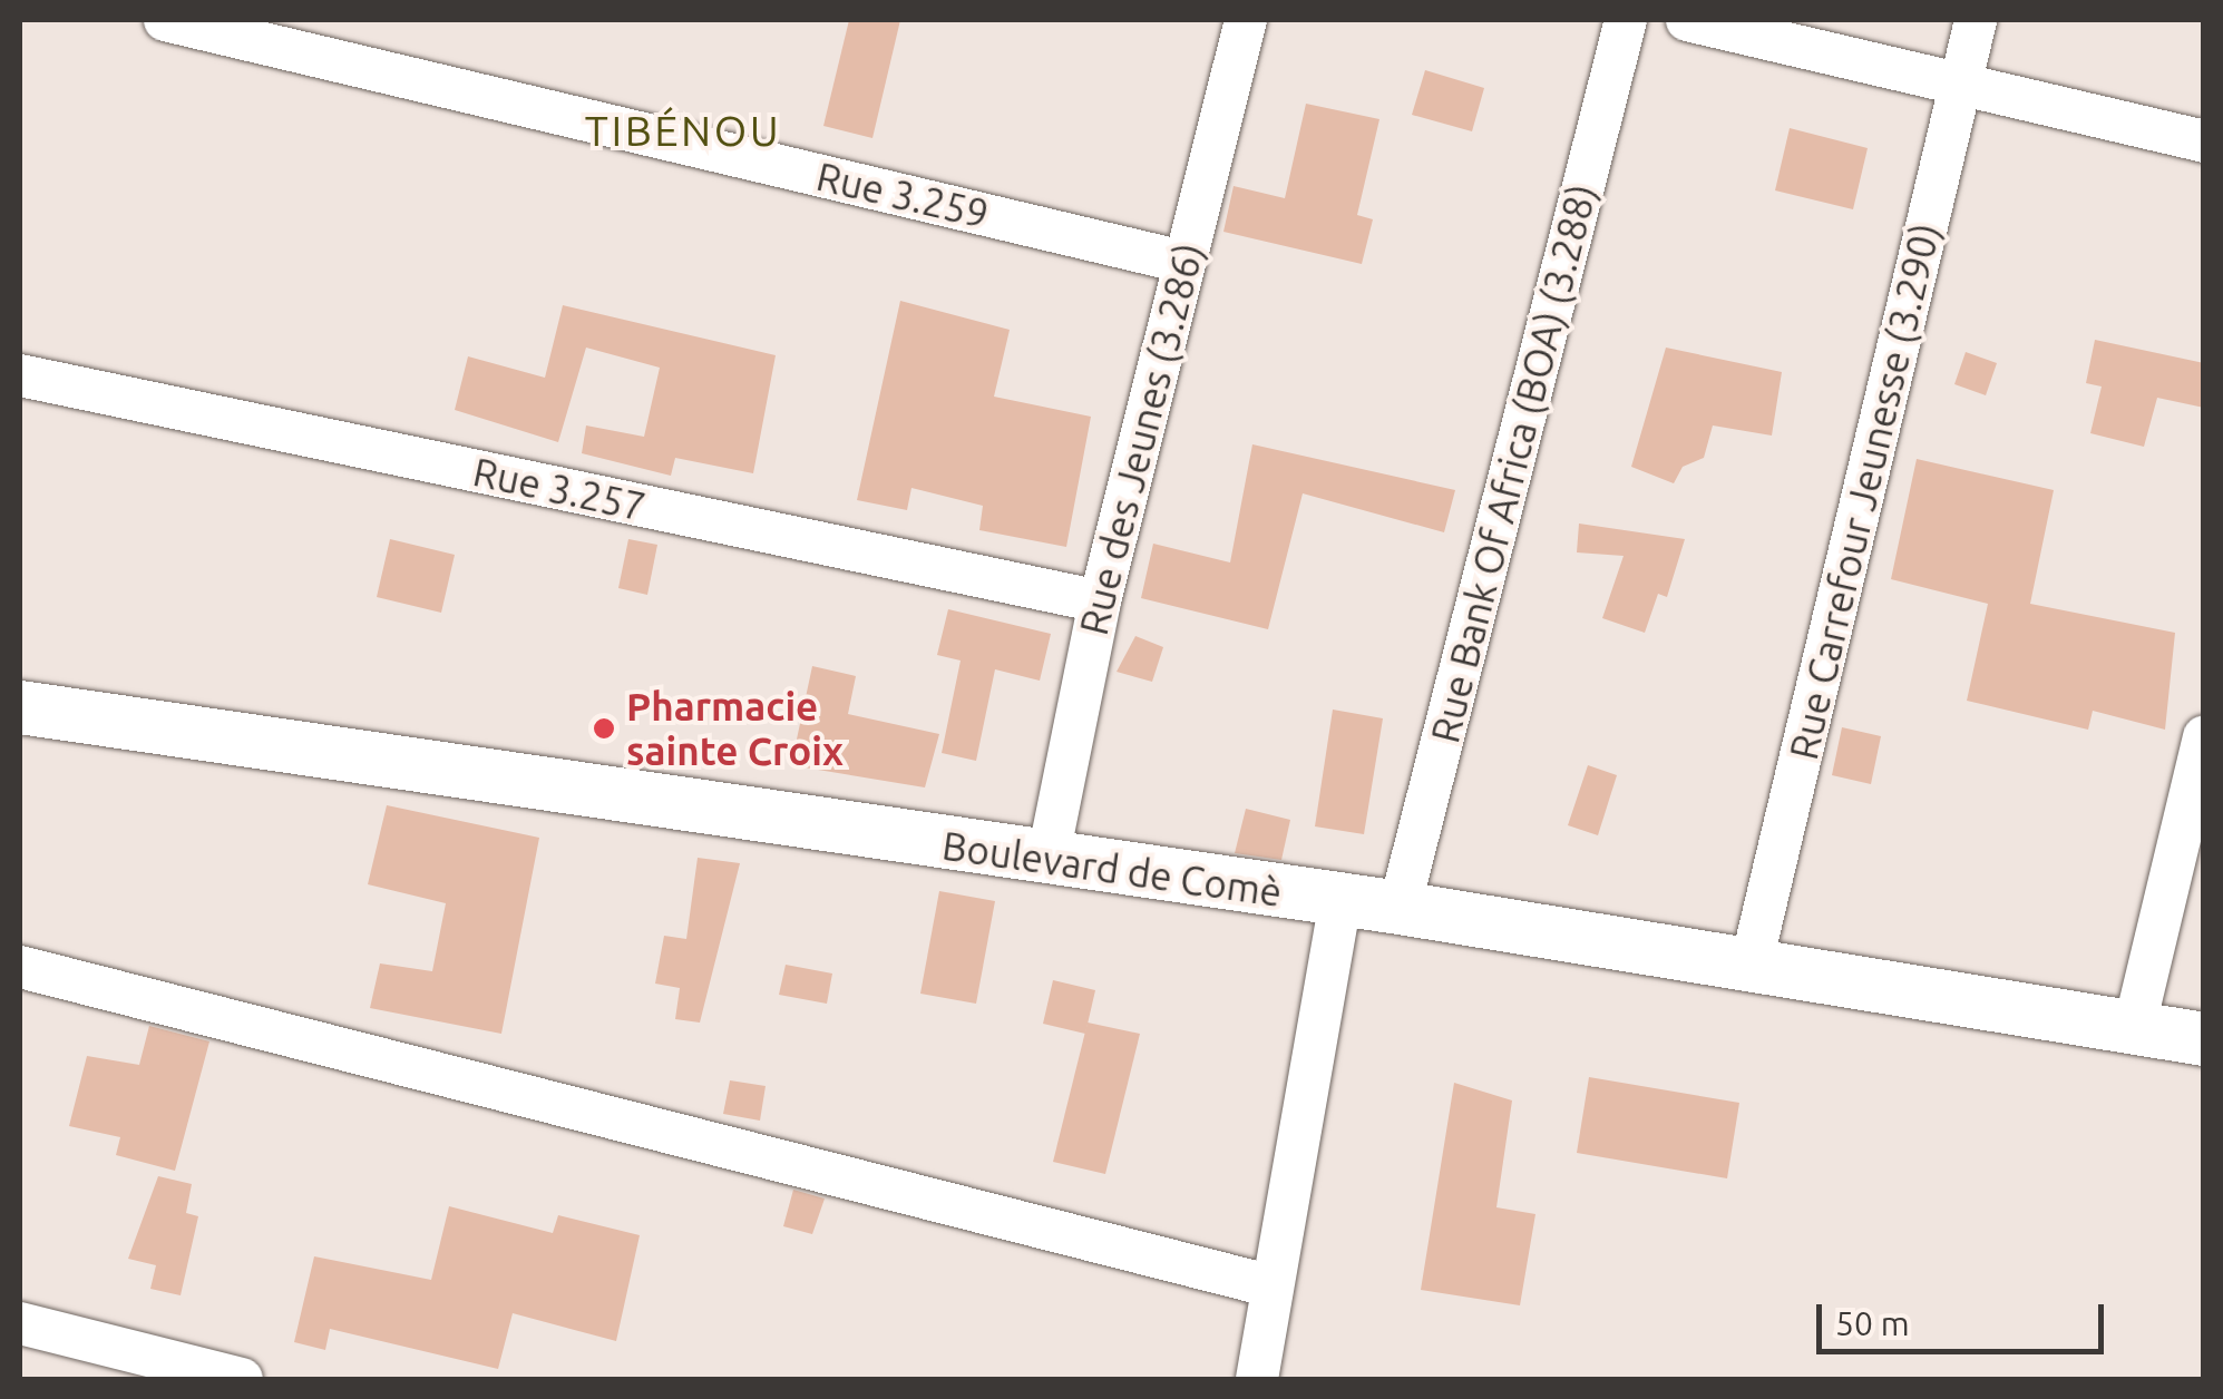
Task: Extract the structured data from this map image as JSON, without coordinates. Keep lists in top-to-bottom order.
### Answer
{
  "streets": {
    "main road": ["Boulevard de Comè"],
    "street": [
      "Rue 3.259",
      "Rue des Jeunes (3.286)",
      "Rue Bank Of Africa (BOA) (3.288)",
      "Rue 3.257",
      "Rue Carrefour Jeunesse (3.290)"
    ]
  },
  "crossings": [
    ["Rue 3.259", "Rue des Jeunes (3.286)"],
    ["Rue des Jeunes (3.286)", "Rue 3.257"],
    ["Rue des Jeunes (3.286)", "Boulevard de Comè"],
    ["Rue Bank Of Africa (BOA) (3.288)", "Boulevard de Comè"],
    ["Rue Carrefour Jeunesse (3.290)", "Boulevard de Comè"]
  ],
  "districts": ["TIBÉNOU"],
  "places": ["Pharmacie sainte Croix"],
  "scale_bar": "50 m"
}
